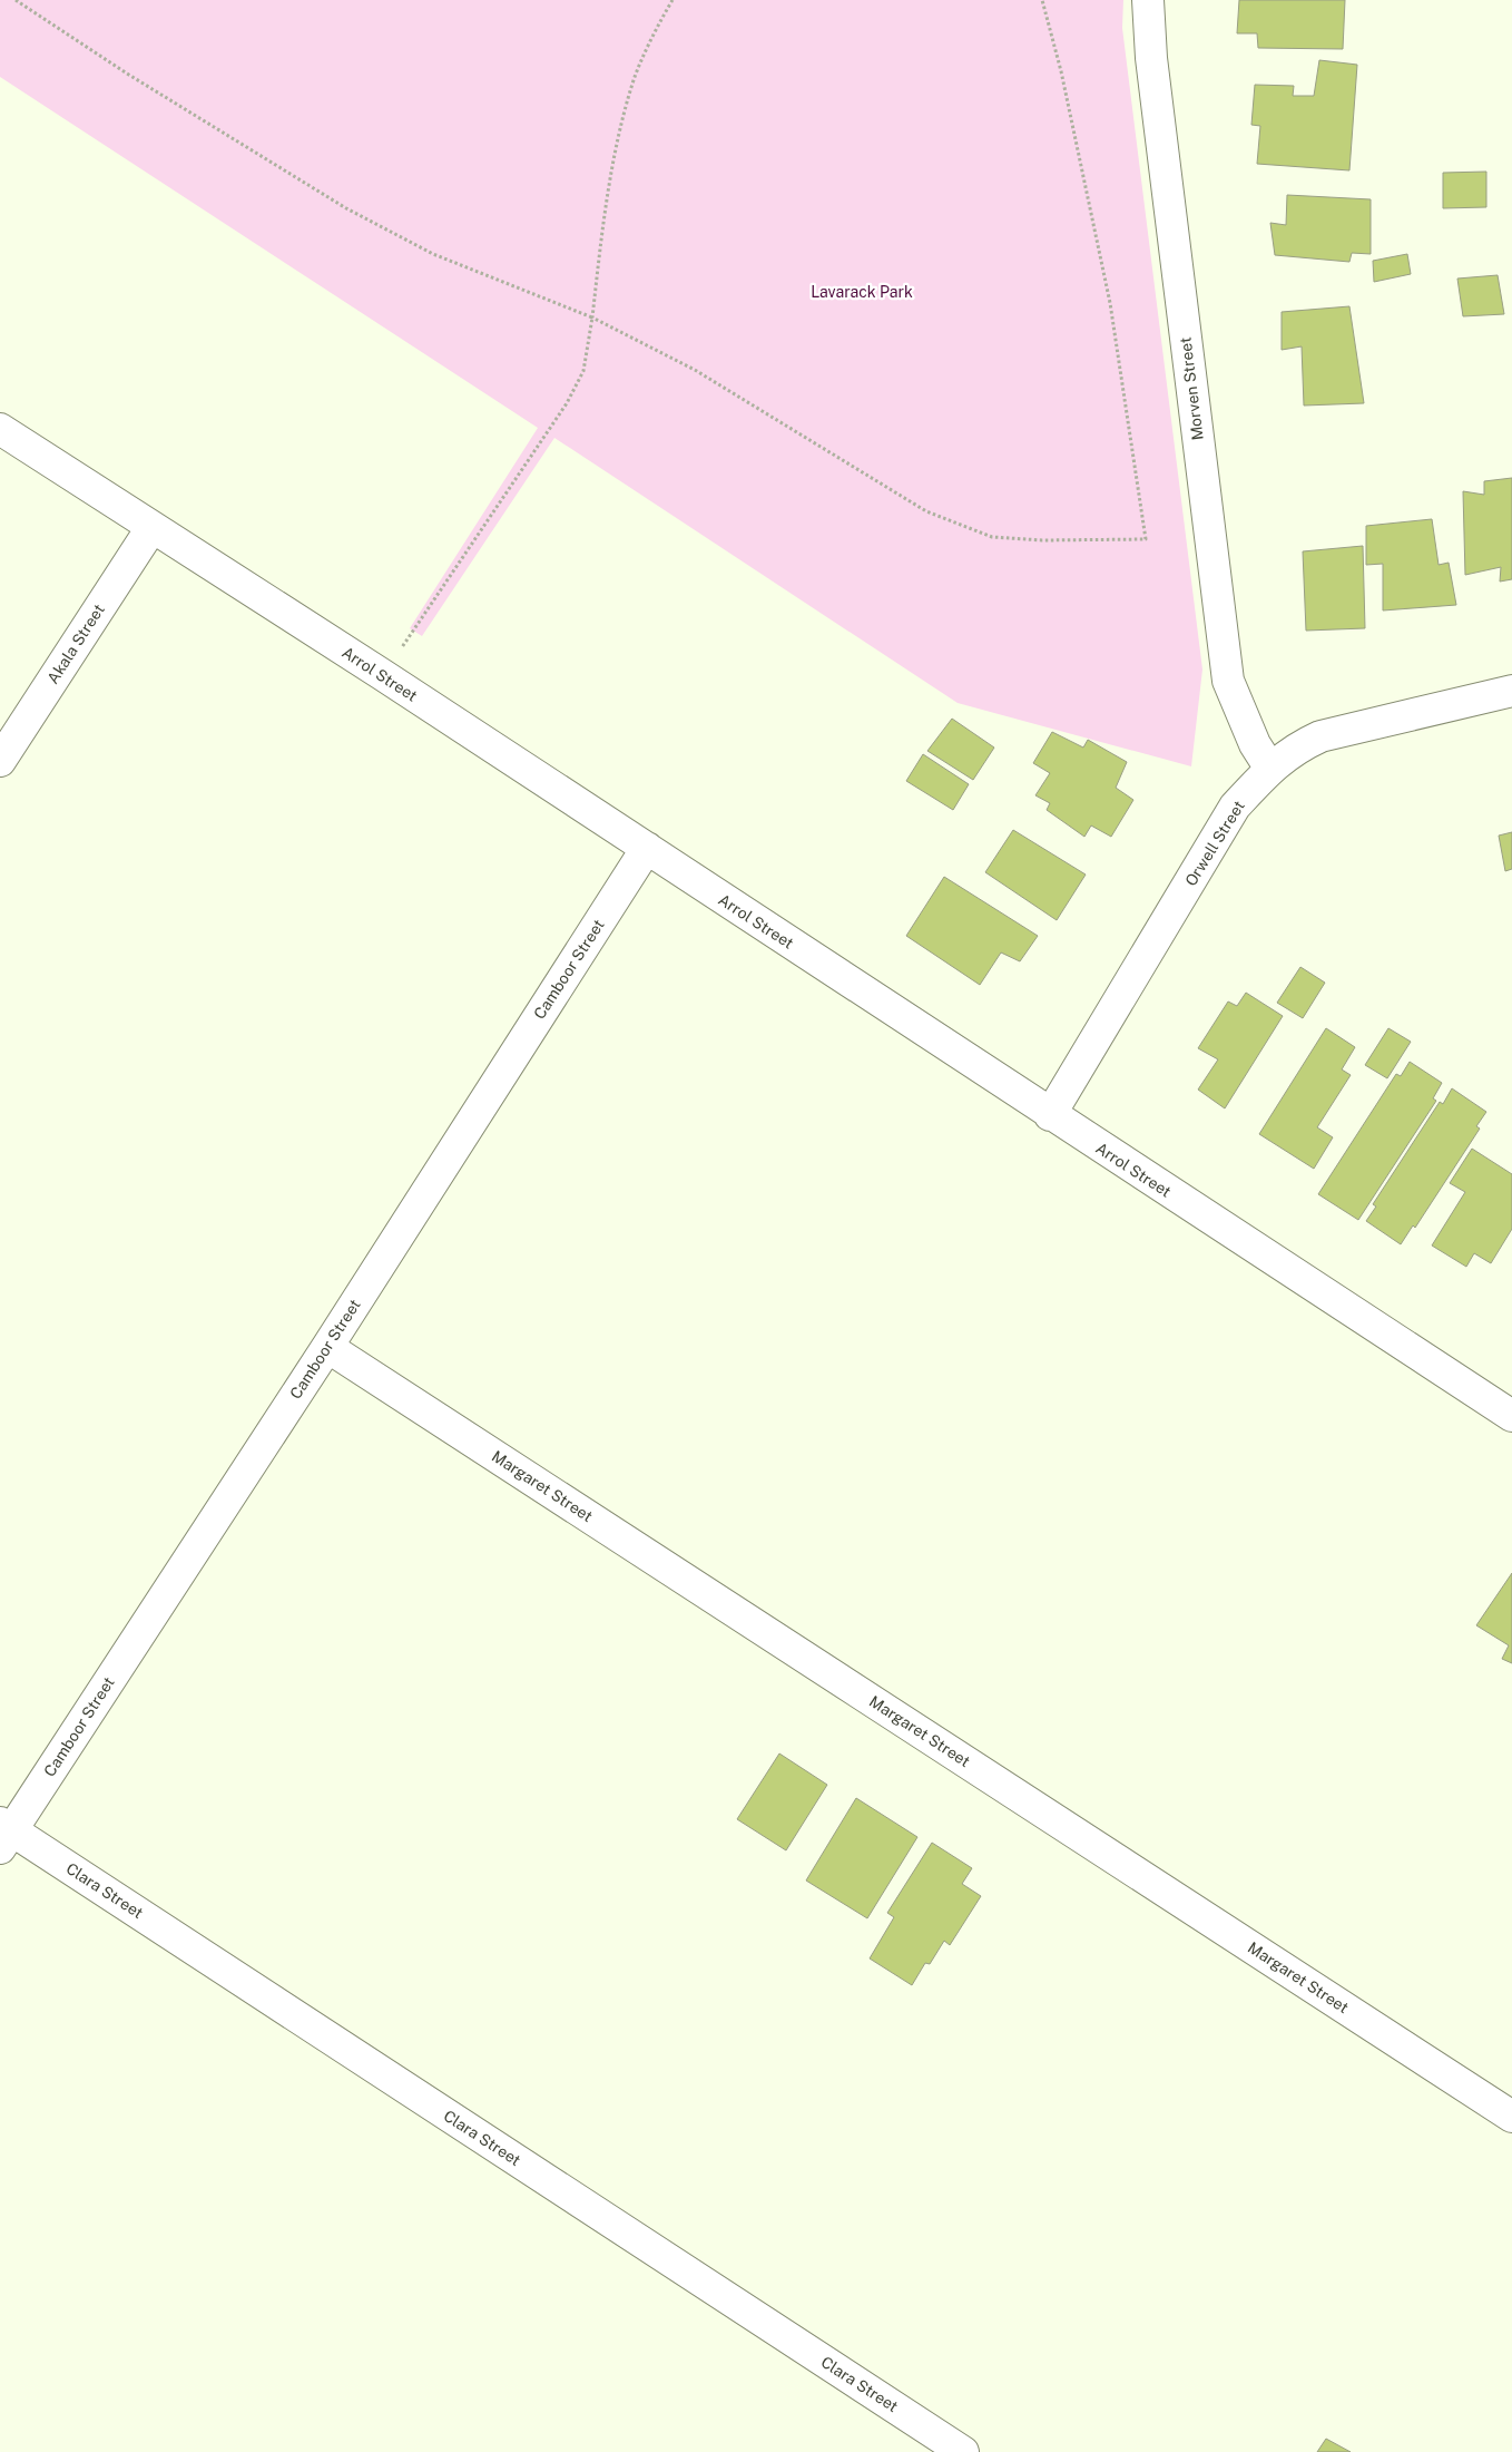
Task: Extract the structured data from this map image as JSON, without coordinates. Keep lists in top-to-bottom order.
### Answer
{
  "streets": {
    "street": [
      "Morven Street",
      "Akala Street",
      "Arrol Street",
      "Orwell Street",
      "Camboor Street",
      "Margaret Street",
      "Clara Street"
    ]
  },
  "crossings": [
    ["Morven Street", "Orwell Street"],
    ["Akala Street", "Arrol Street"],
    ["Arrol Street", "Orwell Street"],
    ["Arrol Street", "Camboor Street"],
    ["Camboor Street", "Margaret Street"],
    ["Camboor Street", "Clara Street"]
  ],
  "parks": ["Lavarack Park"]
}
